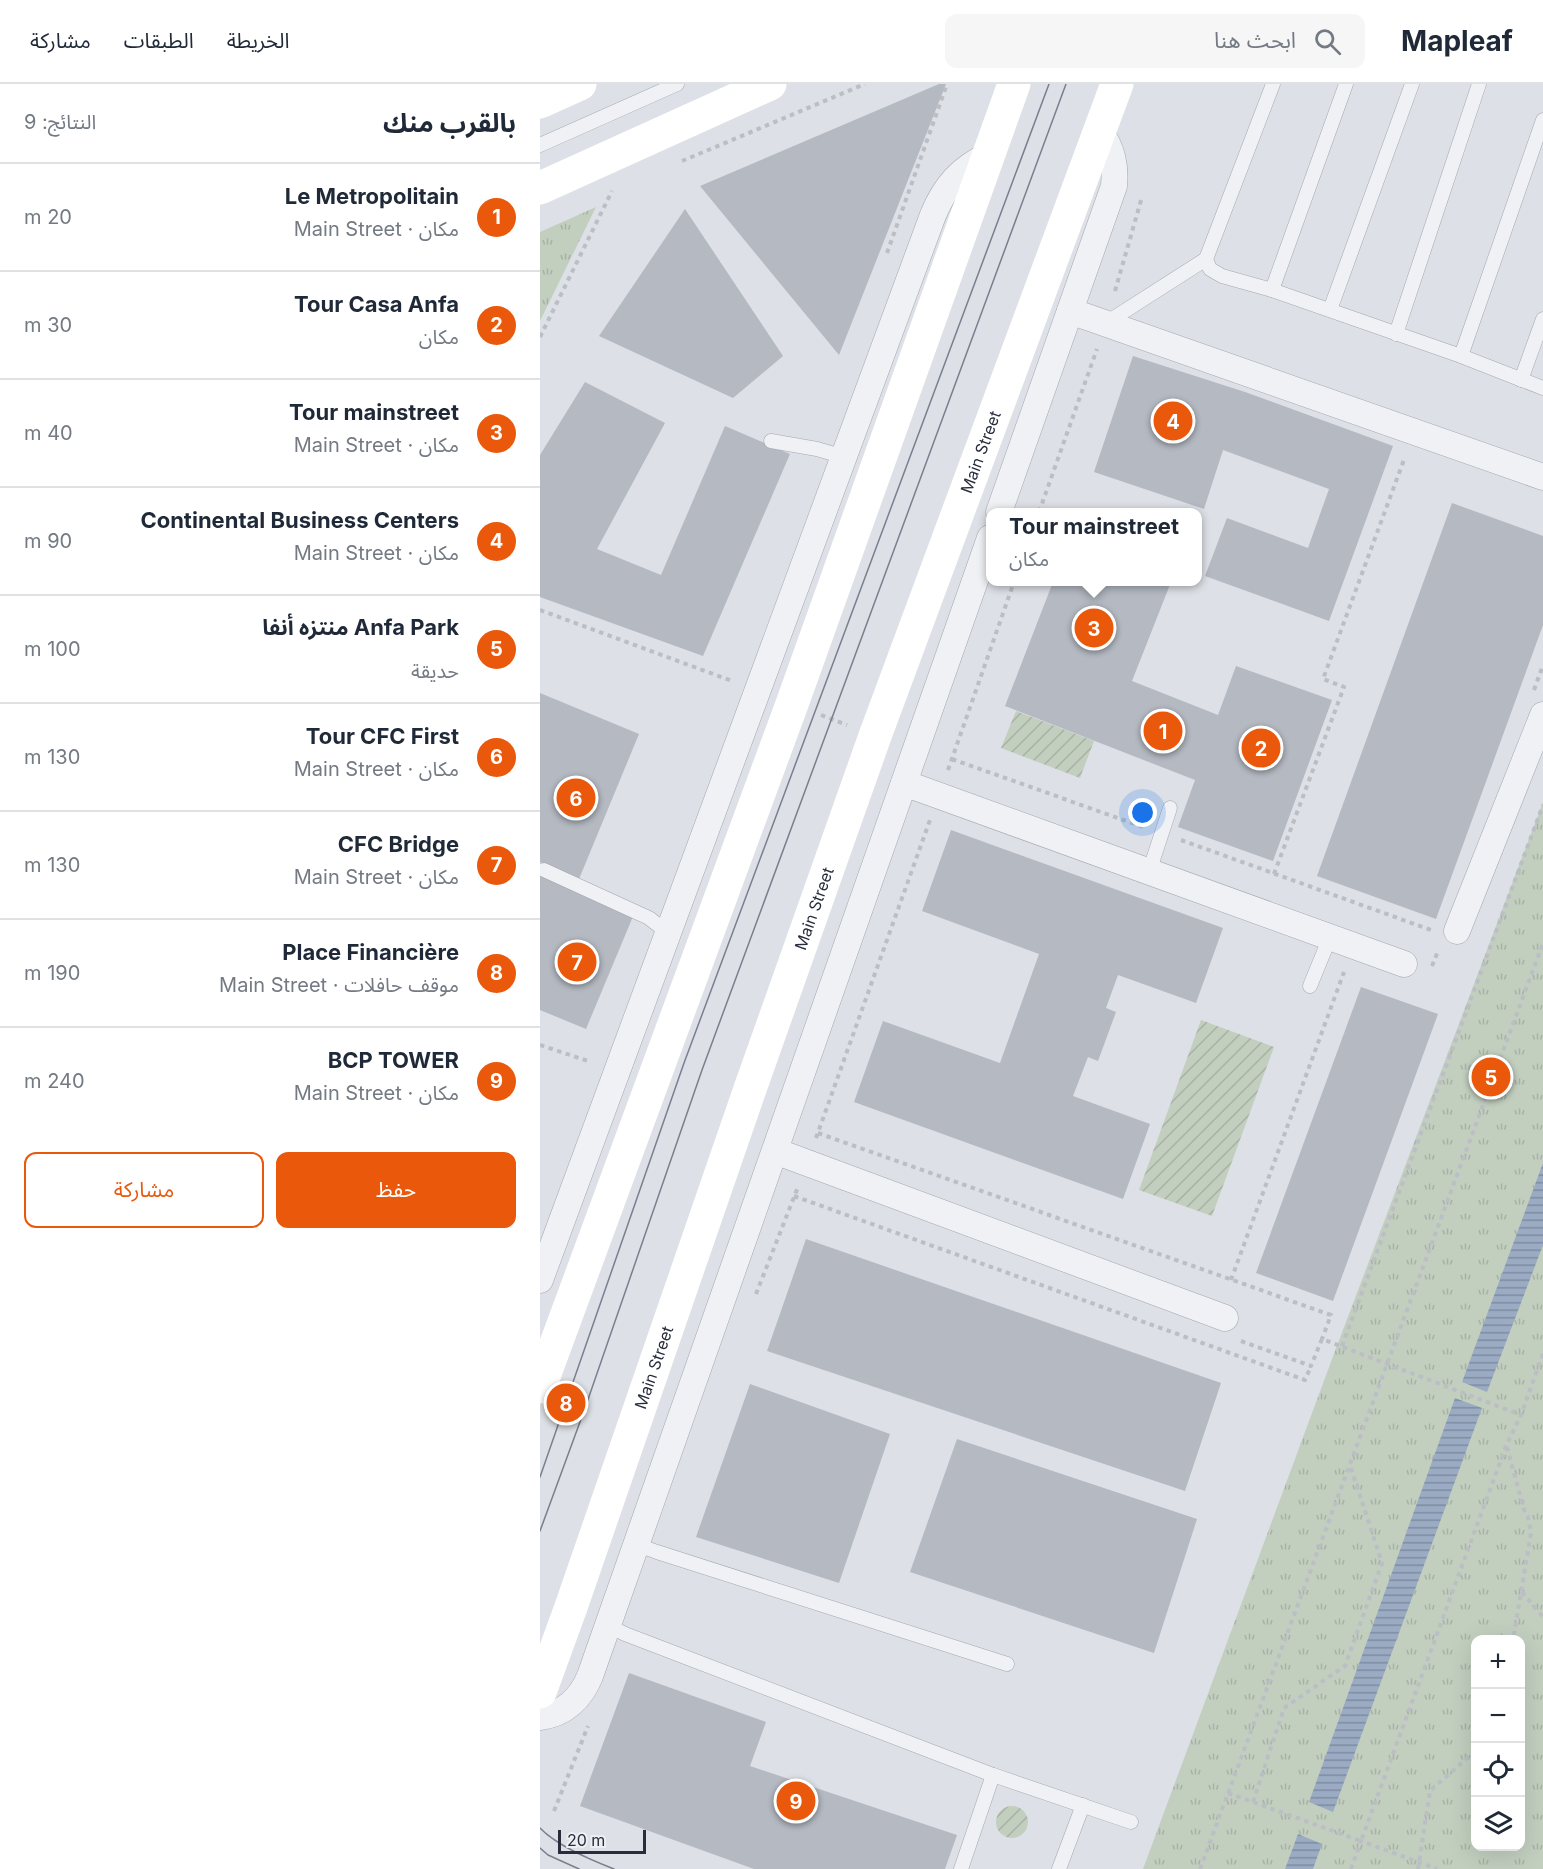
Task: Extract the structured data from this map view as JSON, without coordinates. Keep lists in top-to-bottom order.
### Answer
{
  "streets": {
    "main road": ["Main Street"]
  },
  "scale_bar": "20 m",
  "page": {
    "header": "Mapleaf",
    "search": "ابحث هنا",
    "nav": ["الخريطة", "الطبقات", "مشاركة"],
    "heading": ["بالقرب منك", "النتائج: 9"],
    "list": [
      {
        "mark": "1",
        "name": "Le Metropolitain",
        "note": "مكان · Main Street",
        "value": "20 m"
      },
      {
        "mark": "2",
        "name": "Tour Casa Anfa",
        "note": "مكان",
        "value": "30 m"
      },
      {
        "mark": "3",
        "name": "Tour mainstreet",
        "note": "مكان · Main Street",
        "value": "40 m"
      },
      {
        "mark": "4",
        "name": "Continental Business Centers",
        "note": "مكان · Main Street",
        "value": "90 m"
      },
      {
        "mark": "5",
        "name": "Anfa Park منتزه أنفا",
        "note": "حديقة",
        "value": "100 m"
      },
      {
        "mark": "6",
        "name": "Tour CFC First",
        "note": "مكان · Main Street",
        "value": "130 m"
      },
      {
        "mark": "7",
        "name": "CFC Bridge",
        "note": "مكان · Main Street",
        "value": "130 m"
      },
      {
        "mark": "8",
        "name": "Place Financière",
        "note": "موقف حافلات · Main Street",
        "value": "190 m"
      },
      {
        "mark": "9",
        "name": "BCP TOWER",
        "note": "مكان · Main Street",
        "value": "240 m"
      }
    ],
    "pins": [
      "4",
      "3",
      "1",
      "2",
      "6",
      "7",
      "5",
      "8",
      "9"
    ],
    "popup": ["Tour mainstreet", "مكان"],
    "buttons": ["حفظ", "مشاركة"],
    "map_buttons": ["+", "−"],
    "scale": "20 m"
  }
}
